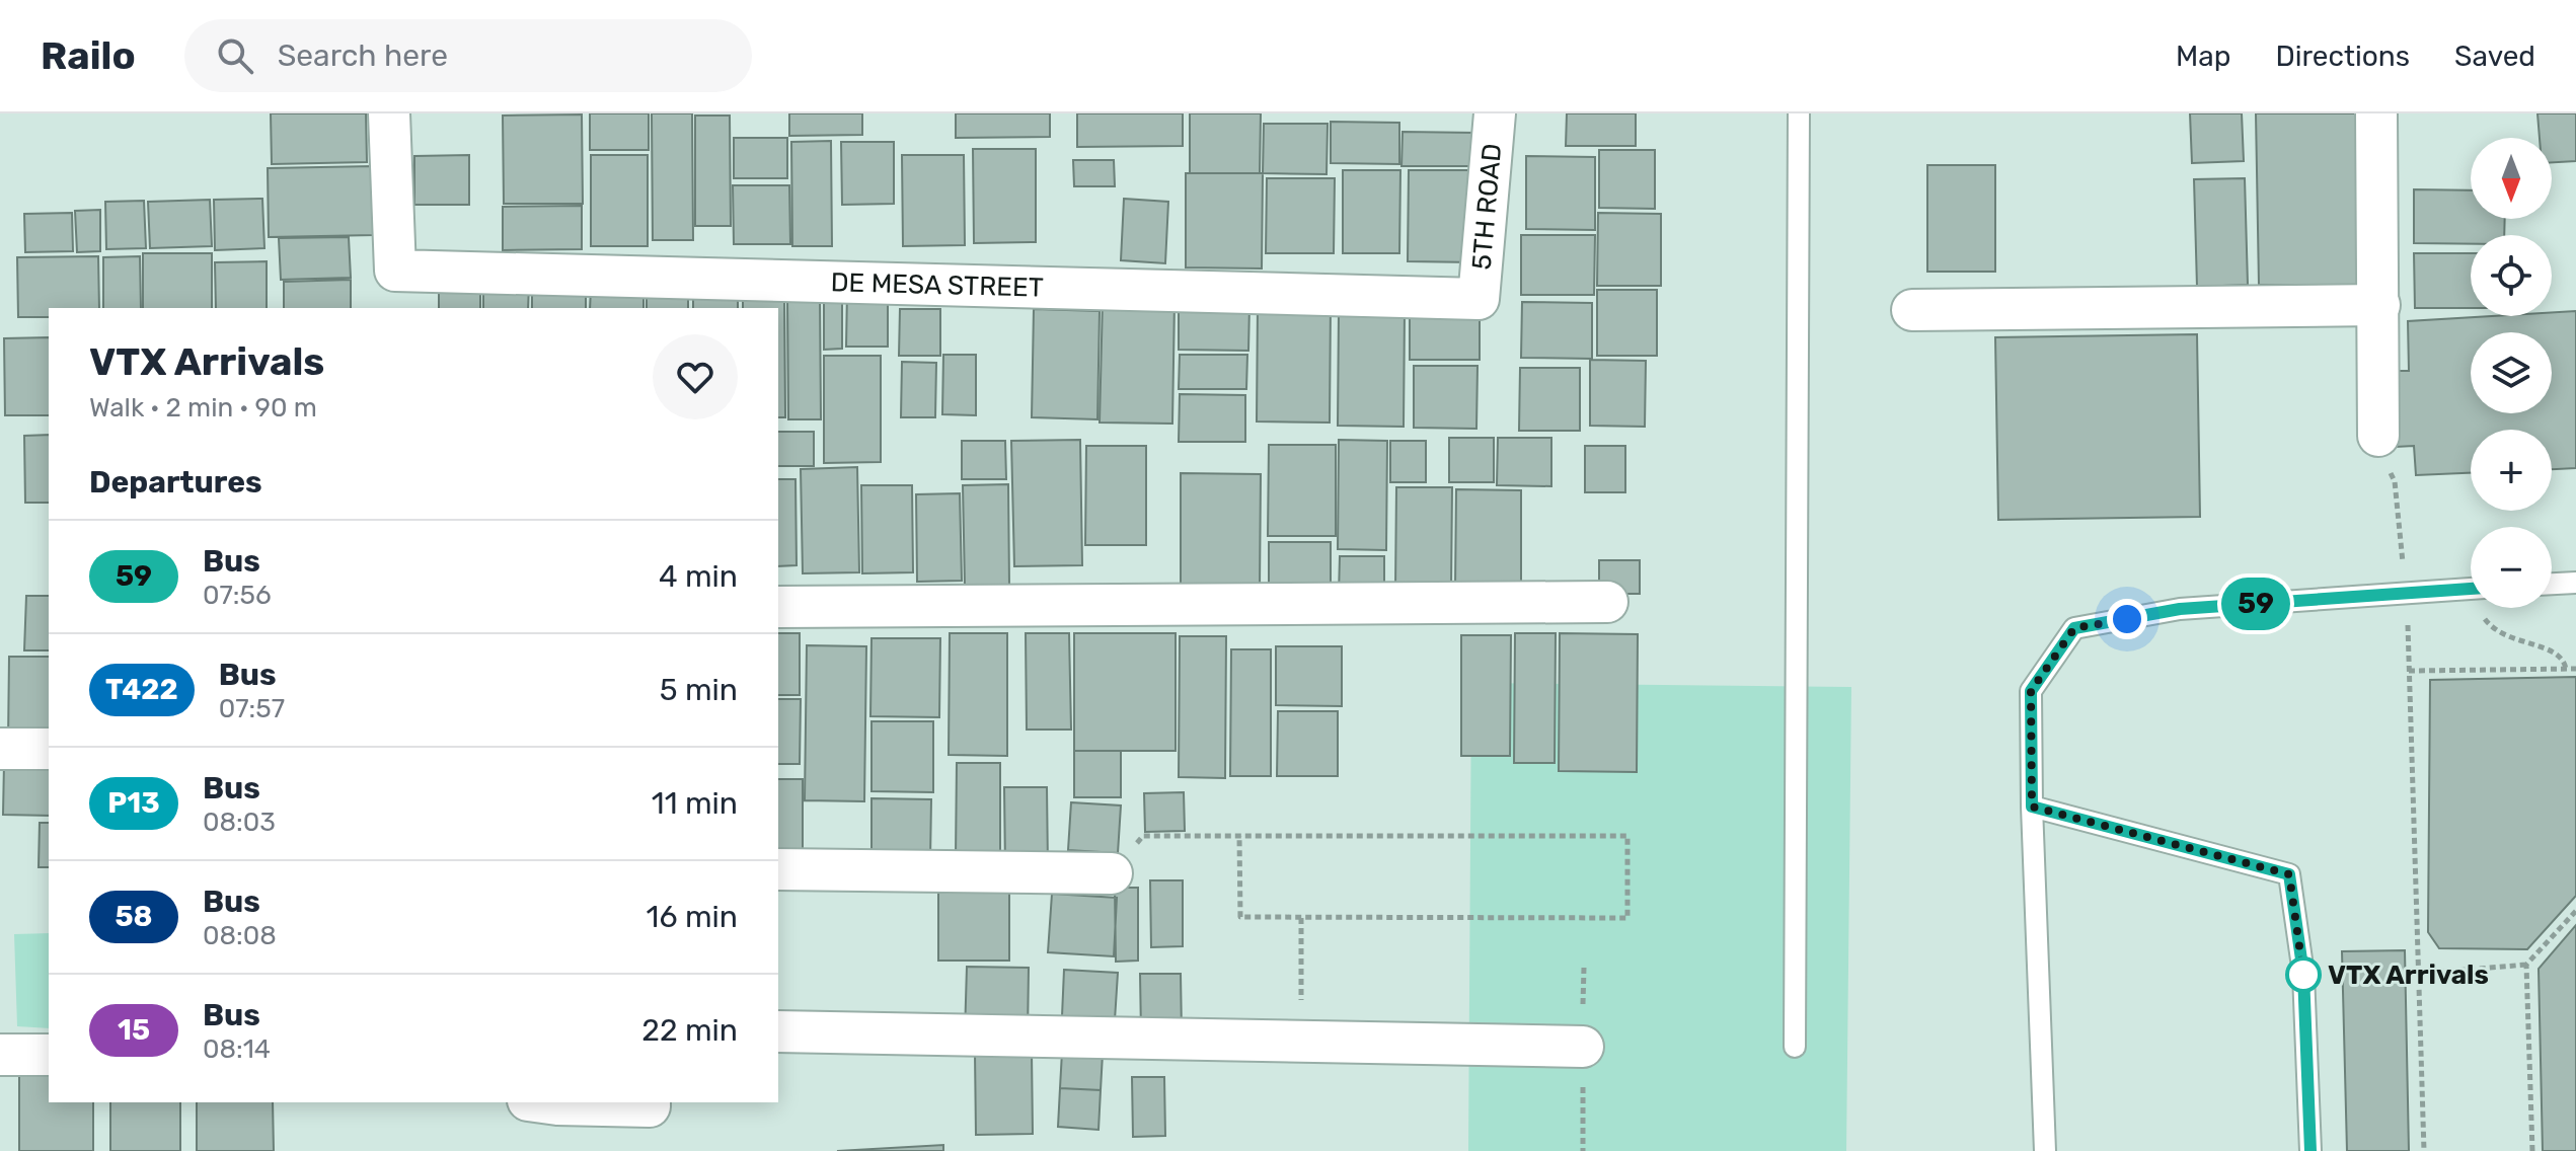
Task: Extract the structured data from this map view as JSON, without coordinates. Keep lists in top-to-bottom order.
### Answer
{
  "streets": {
    "street": ["5TH ROAD", "DE MESA STREET"]
  },
  "crossings": [
    ["5TH ROAD", "DE MESA STREET"]
  ],
  "places": ["VTX Arrivals"],
  "lines": ["bus line 59"],
  "north": "bottom",
  "page": {
    "header": "Railo",
    "search": "Search here",
    "nav": ["Map", "Directions", "Saved"],
    "on_map": "59",
    "map_buttons": ["+", "−"],
    "heading": [
      ["VTX Arrivals", "Walk · 2 min · 90 m"],
      "Departures"
    ],
    "list": [
      {
        "mark": "59",
        "name": "Bus",
        "note": "07:56",
        "value": "4 min"
      },
      {
        "mark": "T422",
        "name": "Bus",
        "note": "07:57",
        "value": "5 min"
      },
      {
        "mark": "P13",
        "name": "Bus",
        "note": "08:03",
        "value": "11 min"
      },
      {
        "mark": "58",
        "name": "Bus",
        "note": "08:08",
        "value": "16 min"
      },
      {
        "mark": "15",
        "name": "Bus",
        "note": "08:14",
        "value": "22 min"
      }
    ]
  }
}
